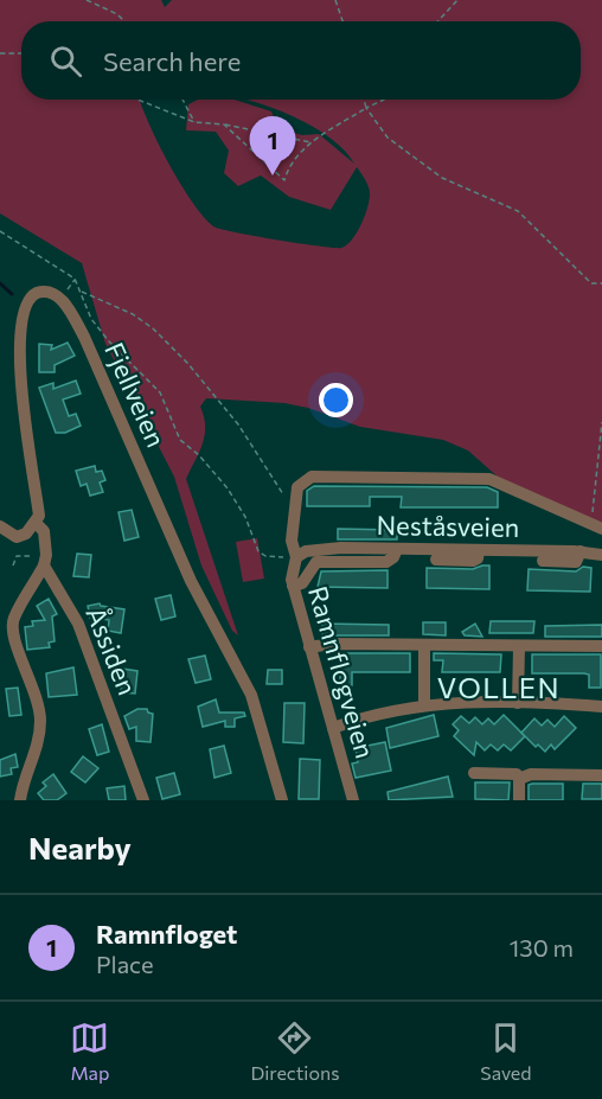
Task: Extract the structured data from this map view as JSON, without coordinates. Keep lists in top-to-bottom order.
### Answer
{
  "streets": {
    "street": [
      "Fjellveien",
      "Neståsveien",
      "Åssiden",
      "Ramnflogveien"
    ]
  },
  "crossings": [
    ["Fjellveien", "Åssiden"],
    ["Neståsveien", "Ramnflogveien"]
  ],
  "districts": ["VOLLEN"],
  "page": {
    "search": "Search here",
    "pins": "1",
    "heading": "Nearby",
    "list": [
      {
        "mark": "1",
        "name": "Ramnfloget",
        "note": "Place",
        "value": "130 m"
      }
    ],
    "nav": ["Map", "Directions", "Saved"]
  }
}
